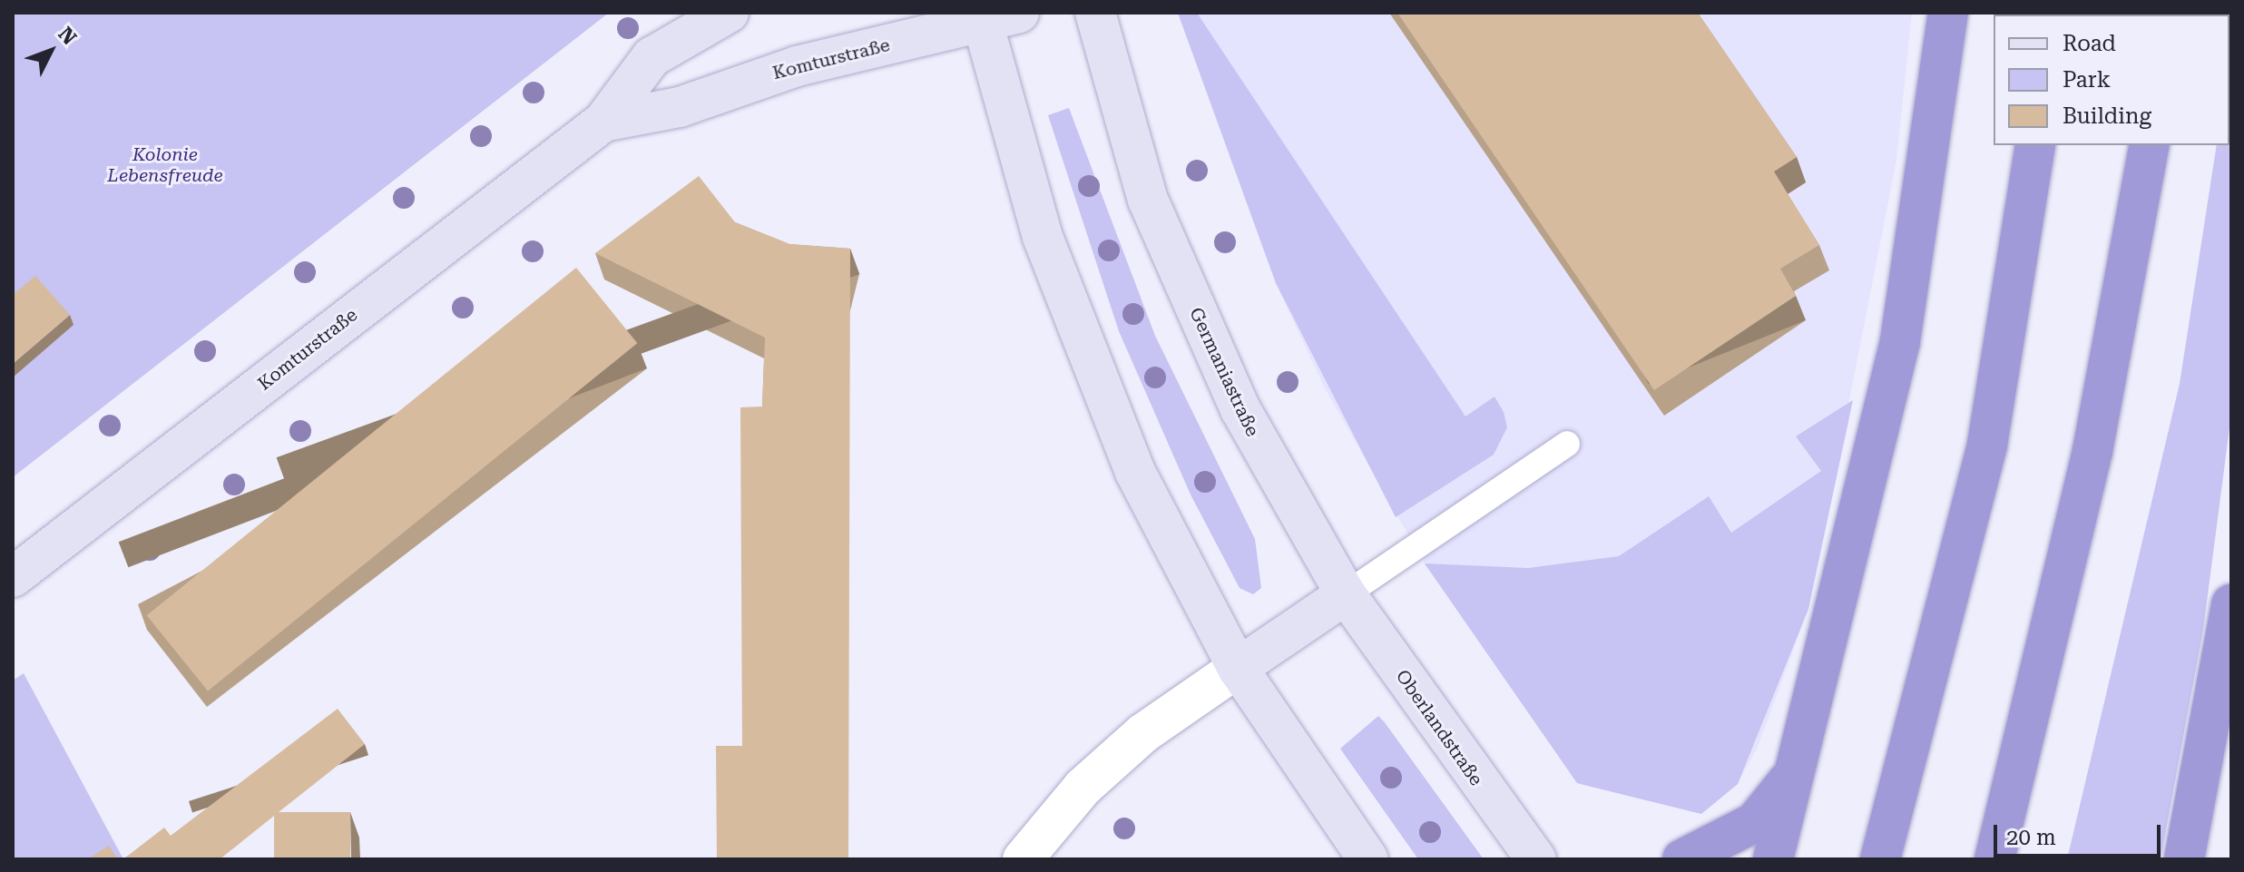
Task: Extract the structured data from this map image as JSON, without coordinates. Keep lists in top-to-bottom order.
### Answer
{
  "streets": {
    "street": ["Komturstraße", "Germaniastraße", "Oberlandstraße"]
  },
  "crossings": [
    ["Germaniastraße", "Oberlandstraße"]
  ],
  "parks": ["Kolonie Lebensfreude"],
  "legend": ["Road", "Park", "Building"],
  "scale_bar": "20 m",
  "north": "top right"
}
